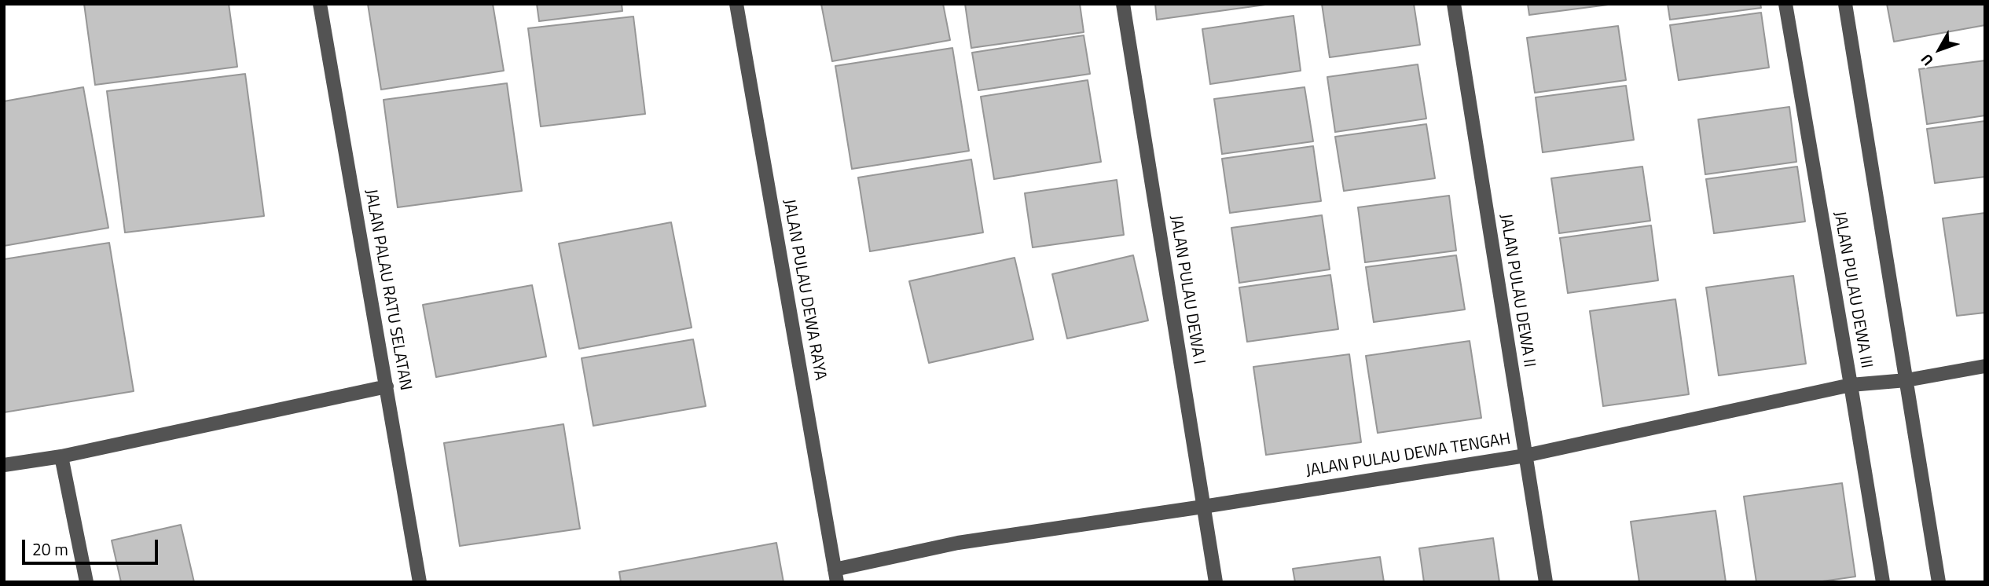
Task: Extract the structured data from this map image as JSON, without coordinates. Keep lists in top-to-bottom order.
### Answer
{
  "streets": {
    "street": [
      "JALAN PALAU RATU SELATAN",
      "JALAN PULAU DEWA RAYA",
      "JALAN PULAU DEWA I",
      "JALAN PULAU DEWA III",
      "JALAN PULAU DEWA II",
      "JALAN PULAU DEWA TENGAH"
    ]
  },
  "crossings": [
    ["JALAN PULAU DEWA RAYA", "JALAN PULAU DEWA TENGAH"],
    ["JALAN PULAU DEWA I", "JALAN PULAU DEWA TENGAH"],
    ["JALAN PULAU DEWA III", "JALAN PULAU DEWA TENGAH"],
    ["JALAN PULAU DEWA II", "JALAN PULAU DEWA TENGAH"]
  ],
  "scale_bar": "20 m",
  "north": "bottom left"
}
